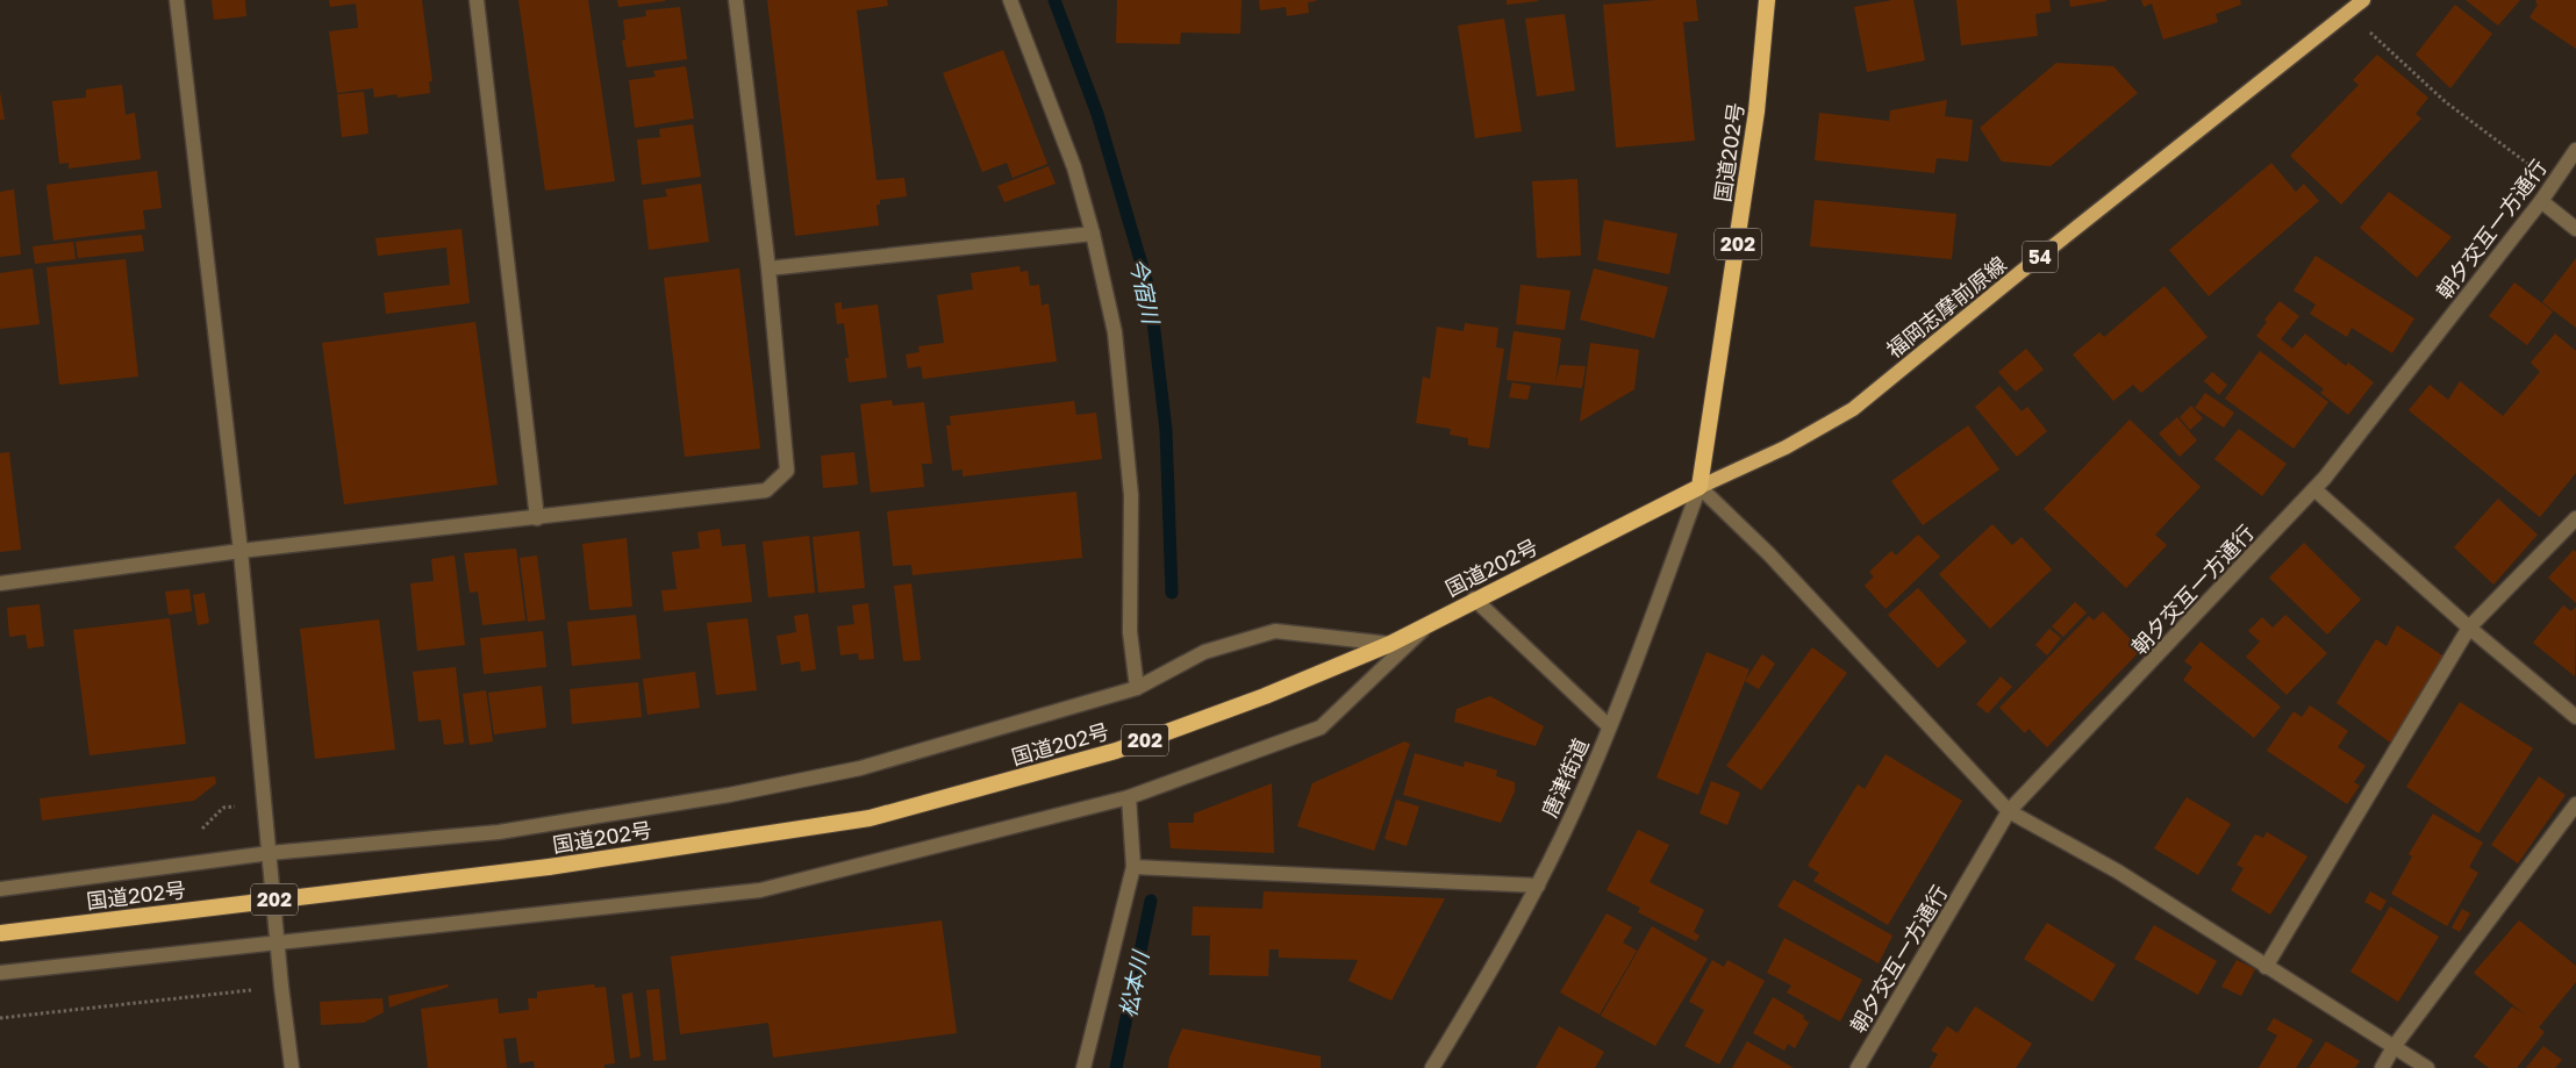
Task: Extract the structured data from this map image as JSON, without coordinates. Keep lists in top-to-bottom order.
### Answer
{
  "streets": {
    "highway": ["国道202号", "202"],
    "main road": ["54", "福岡志摩前原線"],
    "street": ["朝夕交互一方通行", "唐津街道"]
  },
  "crossings": [
    ["国道202号", "福岡志摩前原線"],
    ["国道202号", "唐津街道"],
    ["福岡志摩前原線", "唐津街道"]
  ],
  "water": ["今宿川", "松本川"]
}
